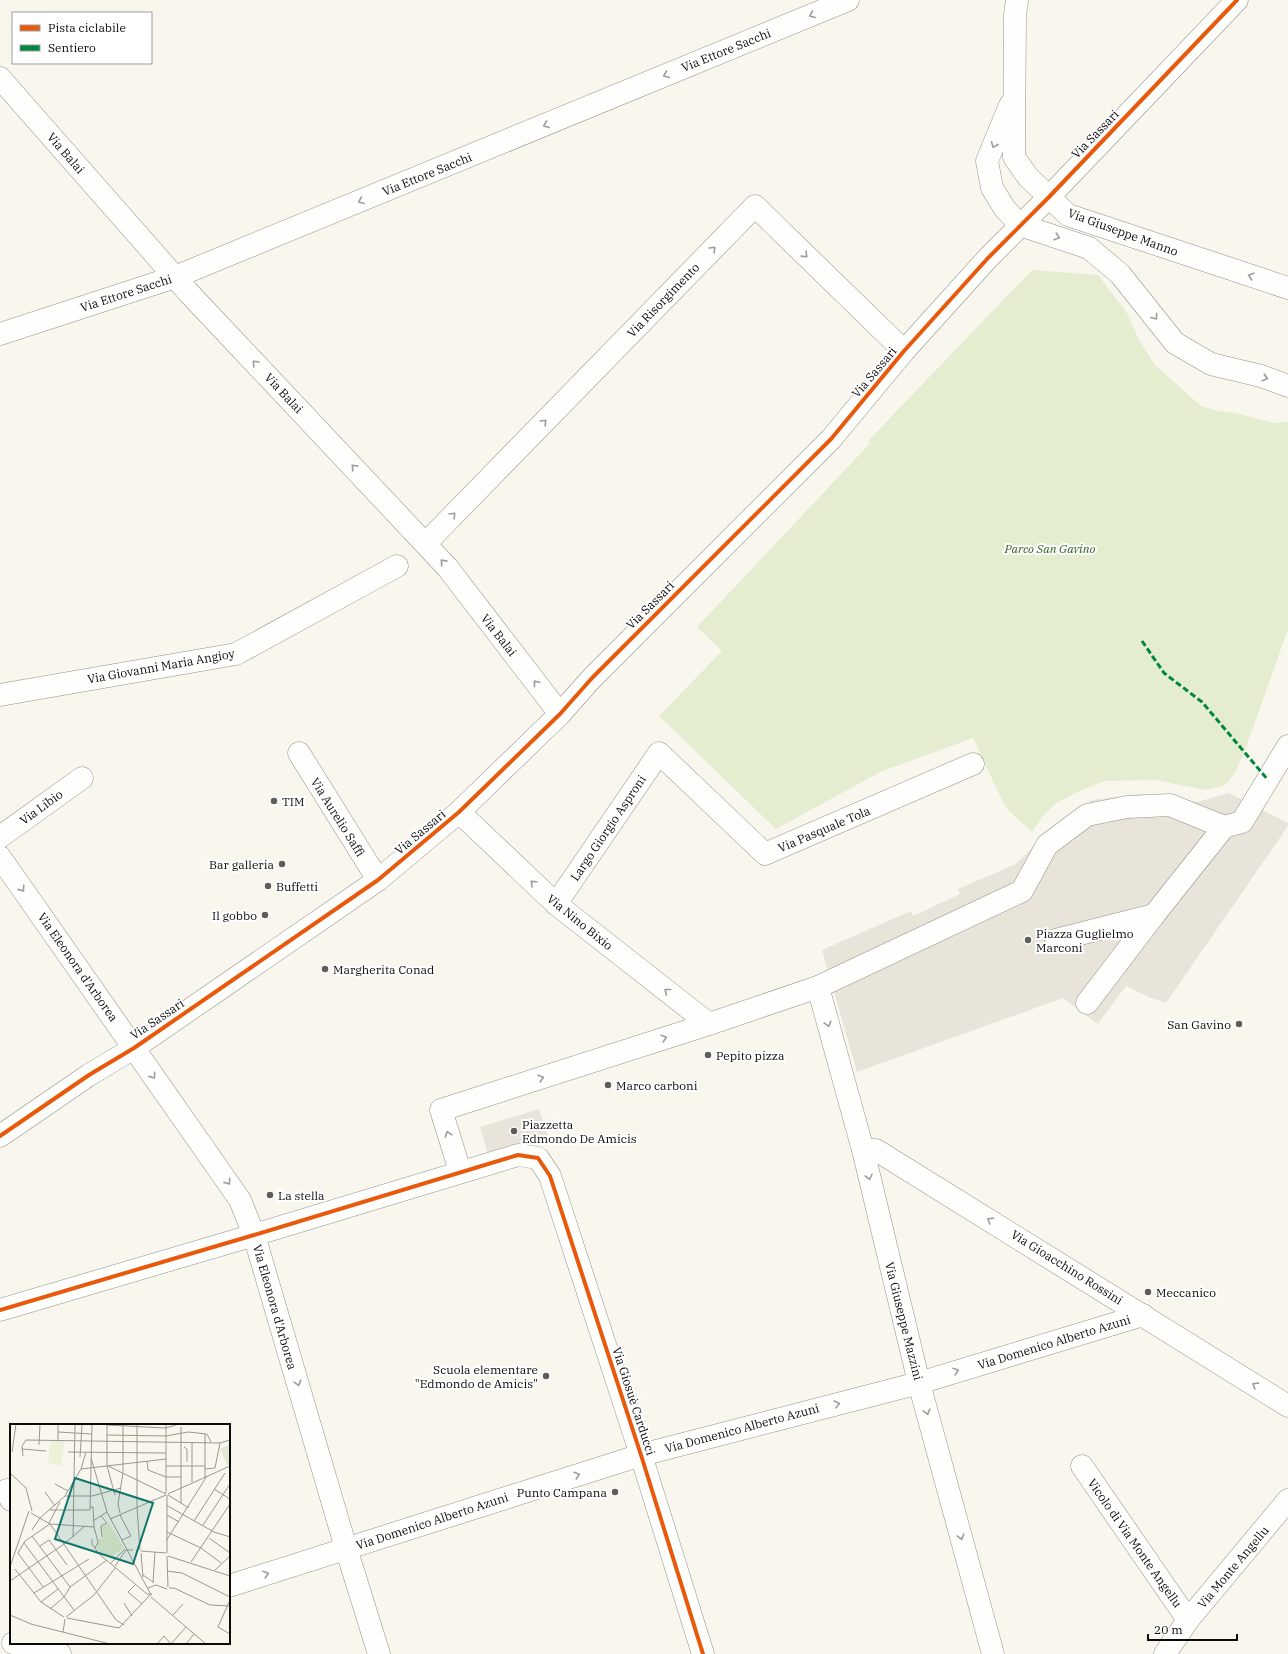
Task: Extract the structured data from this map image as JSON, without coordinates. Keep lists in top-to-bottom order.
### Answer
{
  "streets": {
    "street": [
      "Via Ettore Sacchi",
      "Via Sassari",
      "Via Balai",
      "Via Giuseppe Manno",
      "Via Risorgimento",
      "Via Giovanni Maria Angioy",
      "Via Libio",
      "Via Aurelio Saffi",
      "Largo Giorgio Asproni",
      "Via Pasquale Tola",
      "Via Nino Bixio",
      "Via Eleonora d'Arborea",
      "Via Gioacchino Rossini",
      "Via Giuseppe Mazzini",
      "Via Domenico Alberto Azuni",
      "Via Giosuè Carducci",
      "Vicolo di Via Monte Angellu",
      "Via Monte Angellu"
    ]
  },
  "crossings": [
    ["Via Ettore Sacchi", "Via Balai"],
    ["Via Sassari", "Via Balai"],
    ["Via Sassari", "Via Giuseppe Manno"],
    ["Via Sassari", "Via Risorgimento"],
    ["Via Sassari", "Via Aurelio Saffi"],
    ["Via Sassari", "Via Nino Bixio"],
    ["Via Sassari", "Via Eleonora d'Arborea"],
    ["Via Balai", "Via Risorgimento"],
    ["Largo Giorgio Asproni", "Via Pasquale Tola"],
    ["Largo Giorgio Asproni", "Via Nino Bixio"],
    ["Via Eleonora d'Arborea", "Via Domenico Alberto Azuni"],
    ["Via Gioacchino Rossini", "Via Giuseppe Mazzini"],
    ["Via Gioacchino Rossini", "Via Domenico Alberto Azuni"],
    ["Via Giuseppe Mazzini", "Via Domenico Alberto Azuni"],
    ["Via Domenico Alberto Azuni", "Via Giosuè Carducci"],
    ["Vicolo di Via Monte Angellu", "Via Monte Angellu"]
  ],
  "one_way": [
    "Via Ettore Sacchi",
    "Via Balai",
    "Via Nino Bixio",
    "Via Eleonora d'Arborea",
    "Via Gioacchino Rossini",
    "Via Giuseppe Mazzini",
    "Via Domenico Alberto Azuni"
  ],
  "parks": ["Parco San Gavino"],
  "places": [
    "TIM",
    "Bar galleria",
    "Buffetti",
    "Il gobbo",
    "Piazza Guglielmo Marconi",
    "Margherita Conad",
    "San Gavino",
    "Pepito pizza",
    "Marco carboni",
    "Piazzetta Edmondo De Amicis",
    "La stella",
    "Meccanico",
    "Scuola elementare \"Edmondo de Amicis\"",
    "Punto Campana"
  ],
  "legend": ["Pista ciclabile", "Sentiero"],
  "scale_bar": "20 m"
}
